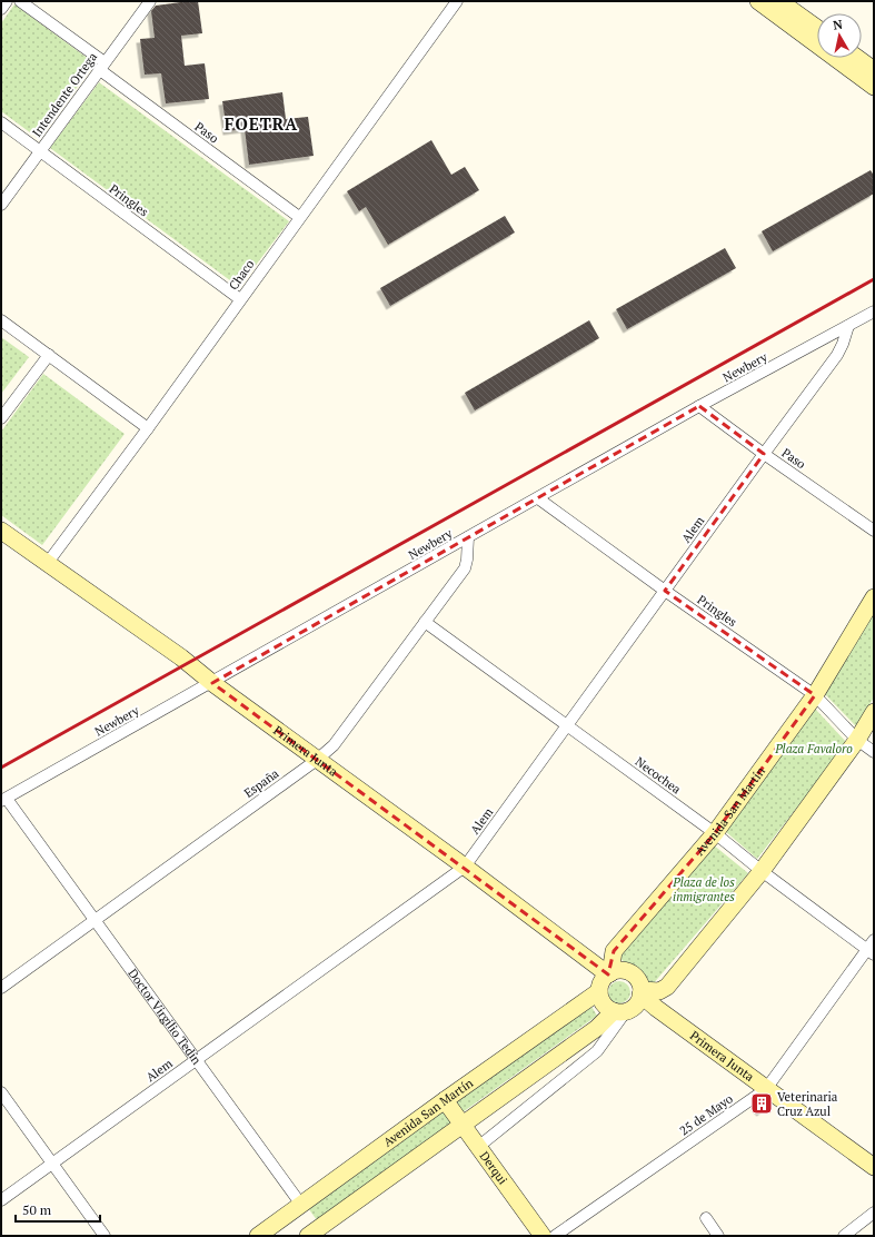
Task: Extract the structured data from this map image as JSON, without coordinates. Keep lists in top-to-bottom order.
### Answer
{
  "streets": {
    "main road": [
      "Primera Junta",
      "Avenida San Martín",
      "Doctor Virgilio Tedín",
      "Derqui"
    ],
    "street": [
      "Intendente Ortega",
      "Paso",
      "Pringles",
      "Chaco",
      "Newbery",
      "Alem",
      "Necochea",
      "España",
      "25 de Mayo"
    ]
  },
  "crossings": [
    ["Intendente Ortega", "Paso"],
    ["Intendente Ortega", "Pringles"],
    ["Paso", "Chaco"],
    ["Paso", "Newbery"],
    ["Paso", "Alem"],
    ["Pringles", "Chaco"],
    ["Pringles", "Newbery"],
    ["Pringles", "Alem"],
    ["Pringles", "Avenida San Martín"],
    ["Chaco", "Primera Junta"],
    ["Newbery", "Alem"],
    ["Newbery", "Primera Junta"],
    ["Newbery", "España"],
    ["Newbery", "Doctor Virgilio Tedín"],
    ["Alem", "Primera Junta"],
    ["Alem", "Necochea"],
    ["Alem", "Doctor Virgilio Tedín"],
    ["Primera Junta", "España"],
    ["Primera Junta", "Avenida San Martín"],
    ["Primera Junta", "25 de Mayo"],
    ["Necochea", "España"],
    ["Necochea", "Avenida San Martín"],
    ["Necochea", "25 de Mayo"],
    ["España", "Doctor Virgilio Tedín"],
    ["Avenida San Martín", "Doctor Virgilio Tedín"],
    ["Avenida San Martín", "Derqui"]
  ],
  "districts": ["FOETRA"],
  "parks": ["Plaza Favaloro", "Plaza de los inmigrantes"],
  "places": {
    "building": ["Veterinaria Cruz Azul"]
  },
  "scale_bar": "50 m",
  "north": "top"
}
